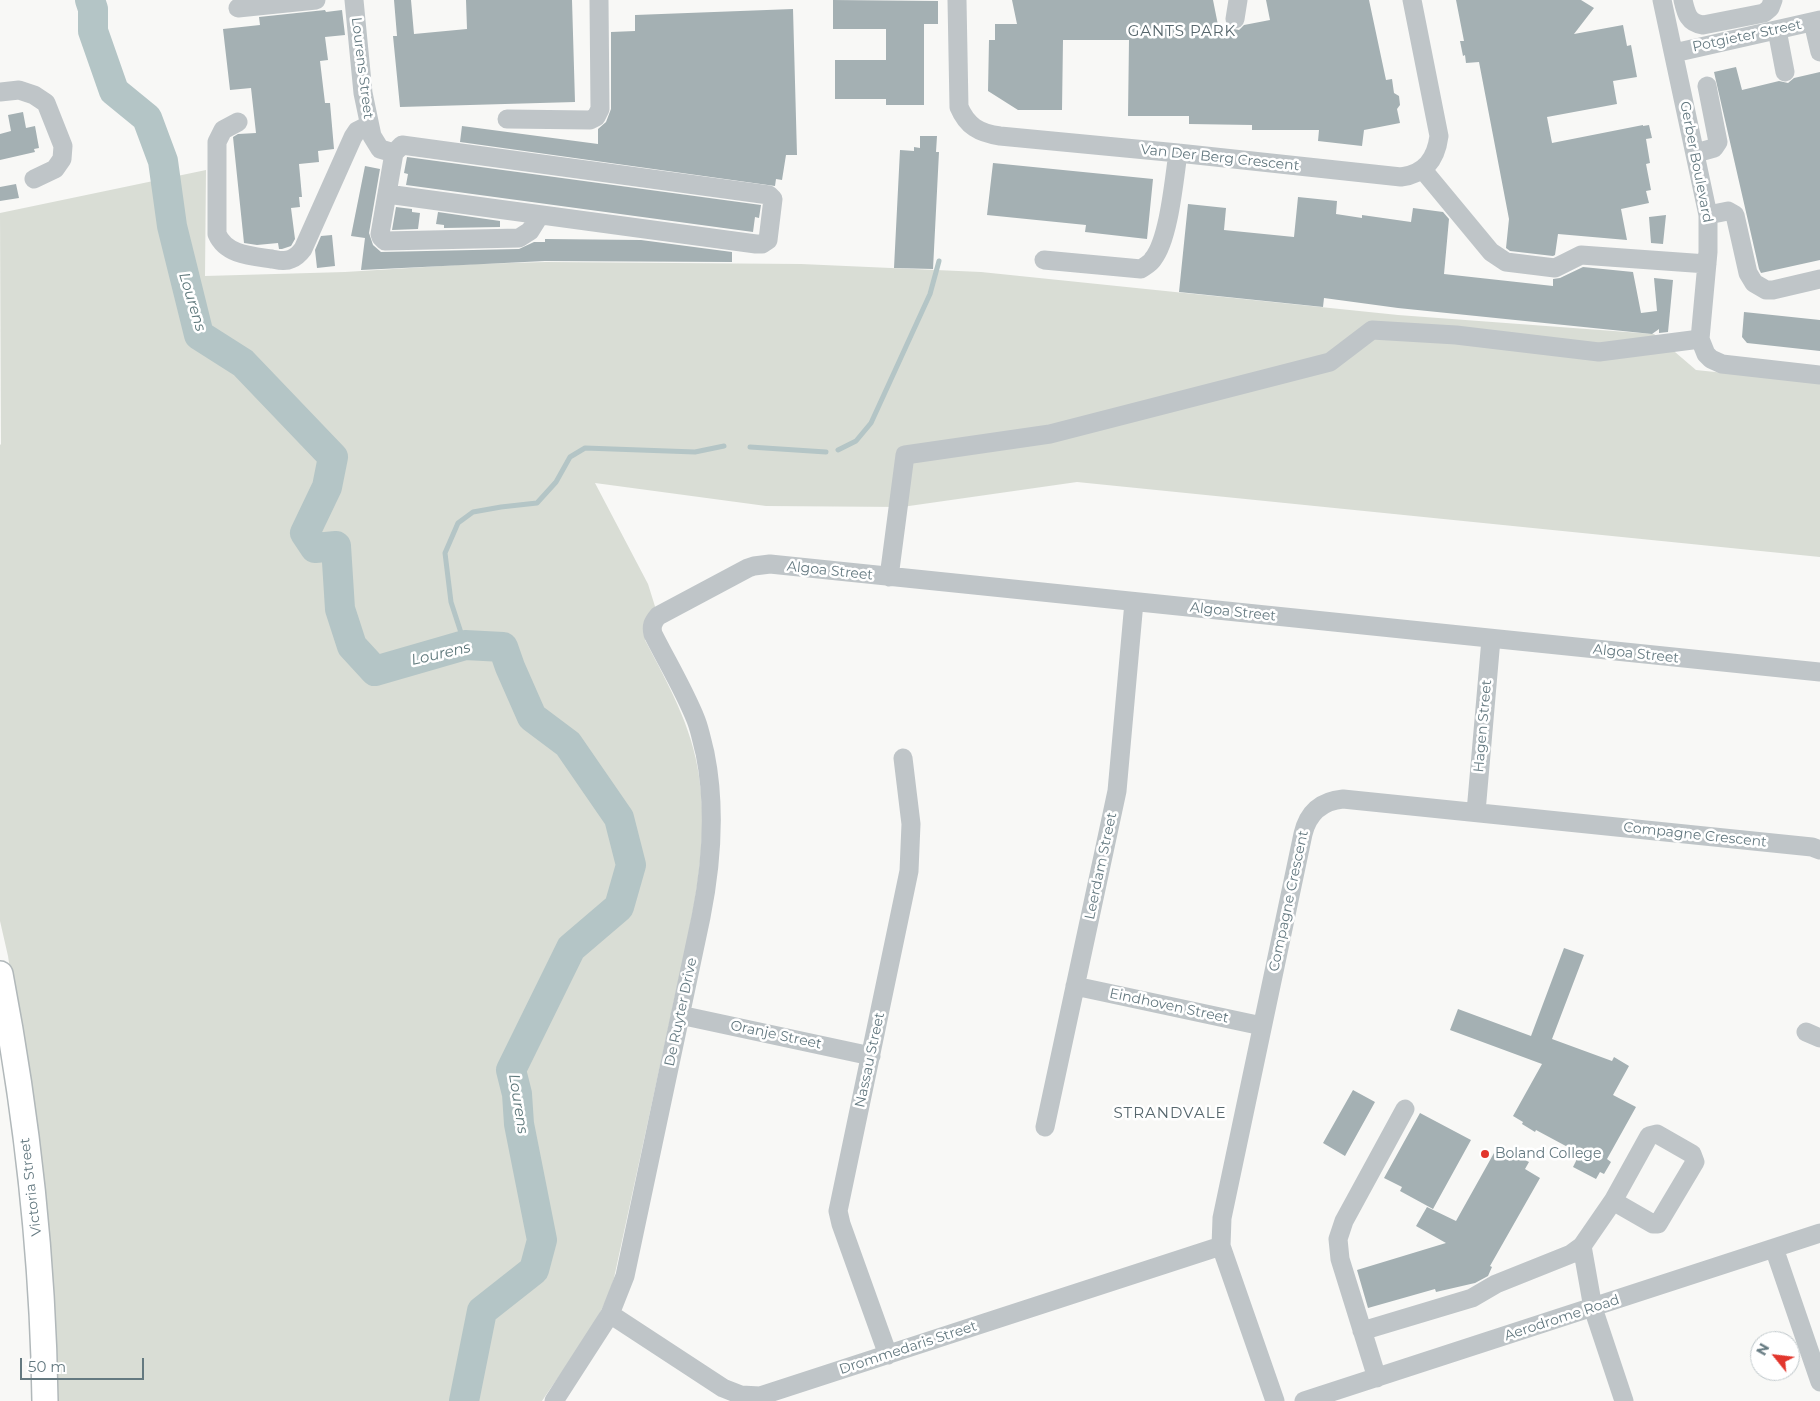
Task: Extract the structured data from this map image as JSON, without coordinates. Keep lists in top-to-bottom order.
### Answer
{
  "streets": {
    "main road": ["Victoria Street"],
    "street": [
      "Potgieter Street",
      "Lourens Street",
      "Van Der Berg Crescent",
      "Gerber Boulevard",
      "Algoa Street",
      "Hagen Street",
      "Compagne Crescent",
      "Leerdam Street",
      "Eindhoven Street",
      "De Ruyter Drive",
      "Oranje Street",
      "Nassau Street",
      "Aerodrome Road",
      "Drommedaris Street"
    ]
  },
  "crossings": [
    ["Potgieter Street", "Gerber Boulevard"],
    ["Algoa Street", "Hagen Street"],
    ["Algoa Street", "Leerdam Street"],
    ["Algoa Street", "De Ruyter Drive"],
    ["Hagen Street", "Compagne Crescent"],
    ["Compagne Crescent", "Eindhoven Street"],
    ["Compagne Crescent", "Drommedaris Street"],
    ["Leerdam Street", "Eindhoven Street"],
    ["De Ruyter Drive", "Oranje Street"],
    ["De Ruyter Drive", "Drommedaris Street"],
    ["Oranje Street", "Nassau Street"],
    ["Nassau Street", "Drommedaris Street"]
  ],
  "districts": ["GANTS PARK", "STRANDVALE"],
  "water": ["Lourens"],
  "places": ["Boland College"],
  "scale_bar": "50 m",
  "north": "top left"
}
